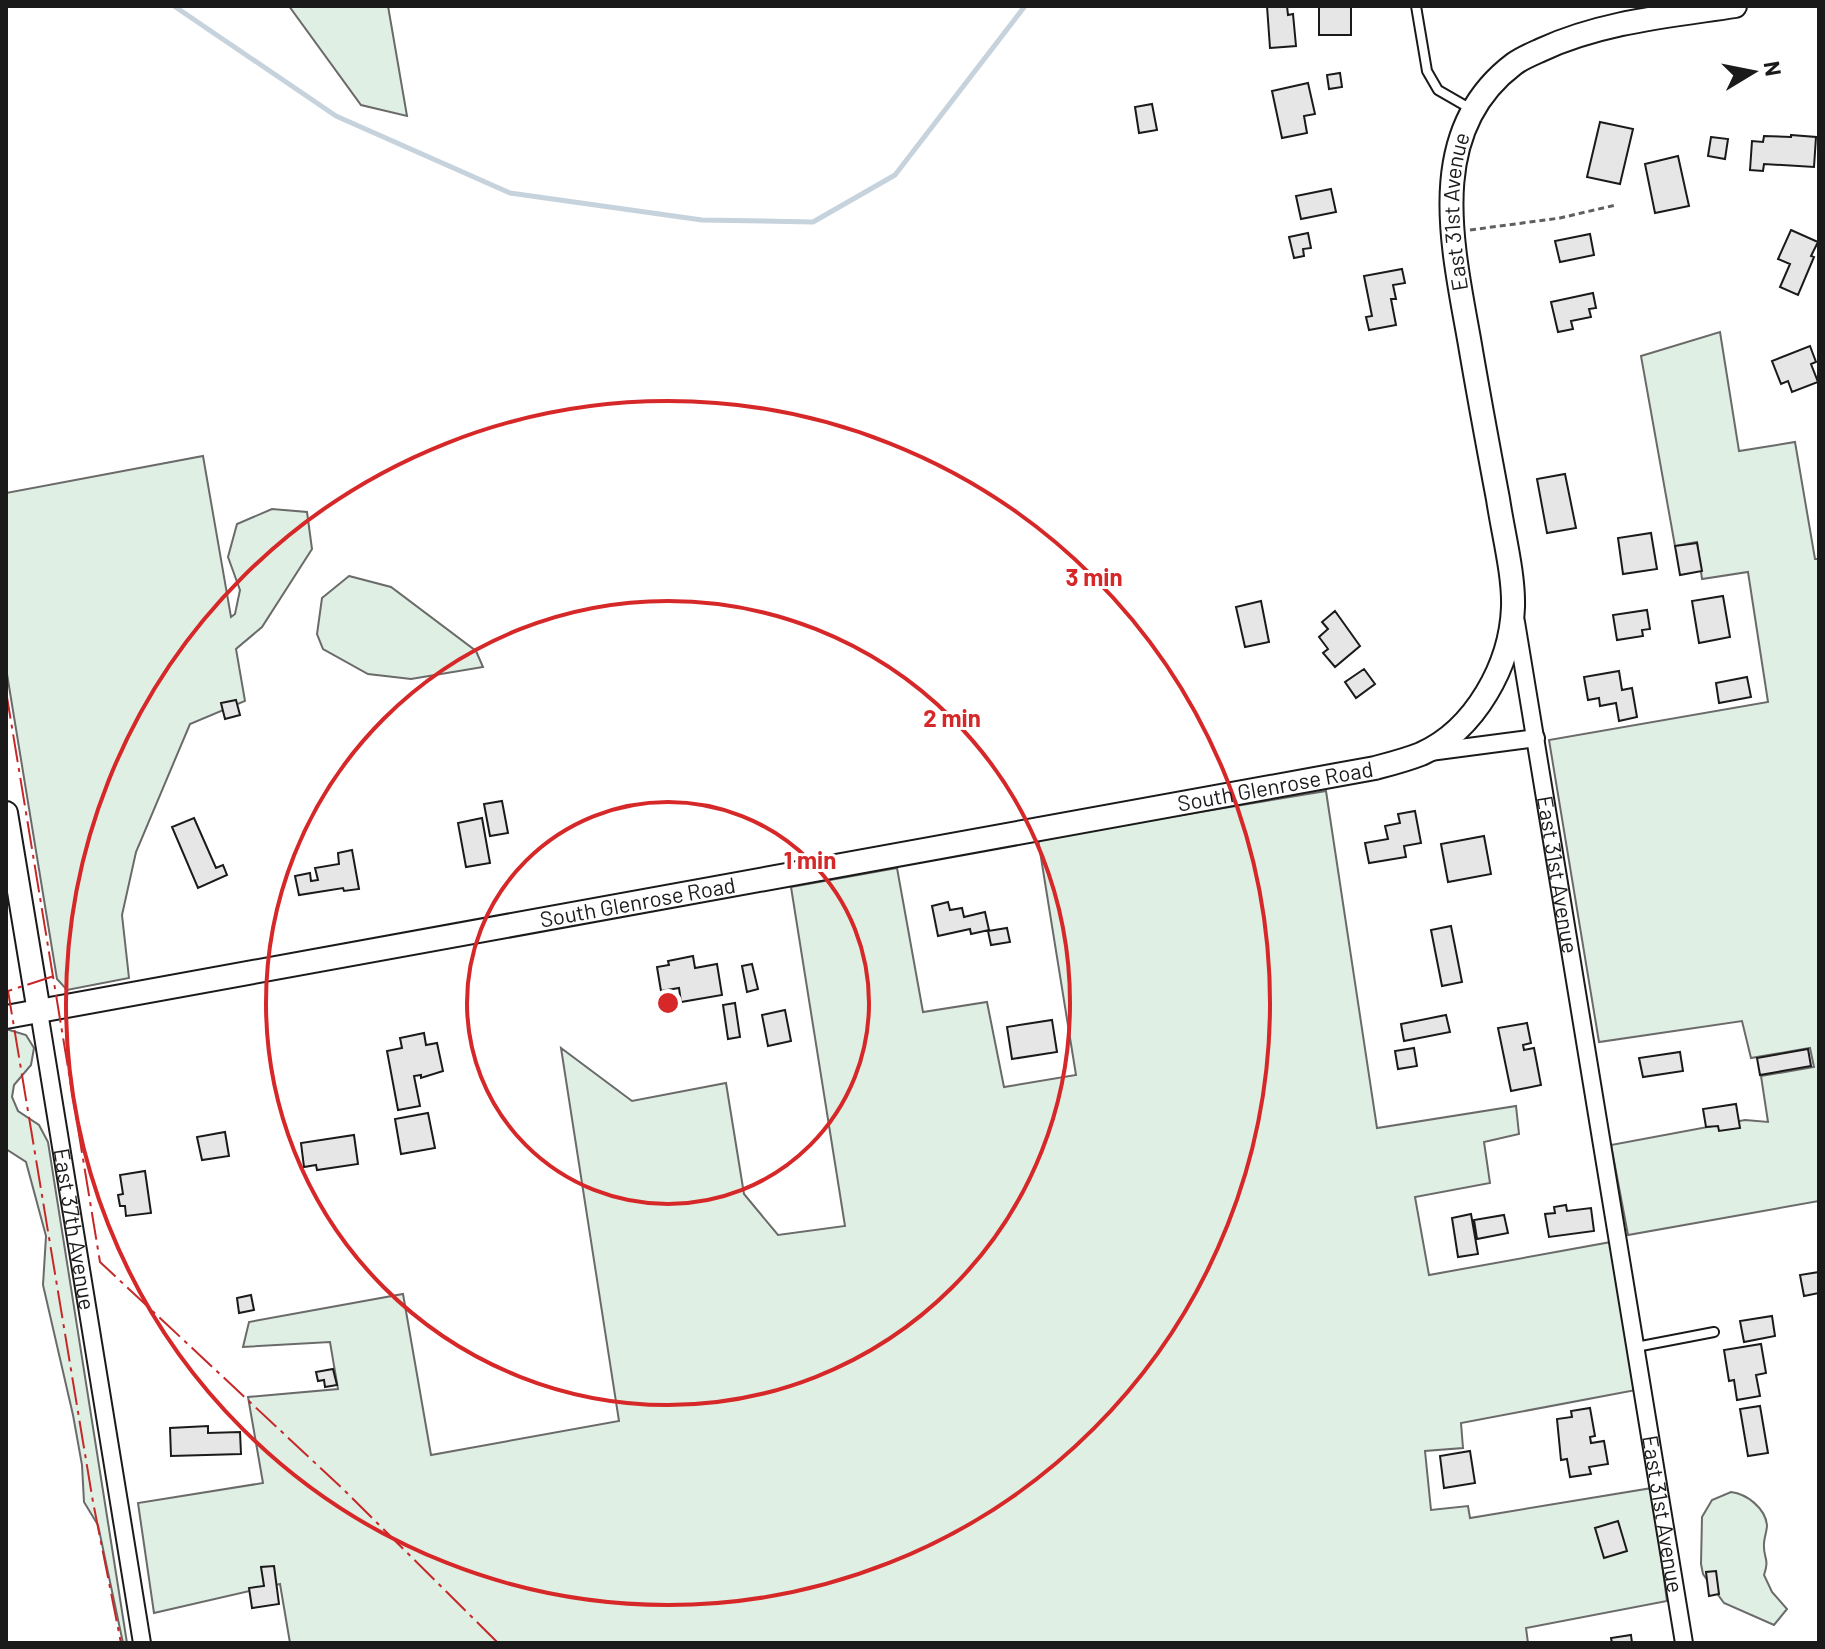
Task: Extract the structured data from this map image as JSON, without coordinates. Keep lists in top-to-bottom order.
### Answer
{
  "streets": {
    "street": ["East 31st Avenue", "South Glenrose Road", "East 37th Avenue"]
  },
  "crossings": [
    ["East 31st Avenue", "South Glenrose Road"],
    ["South Glenrose Road", "East 37th Avenue"]
  ],
  "north": "right",
  "rings": ["3 min", "2 min", "1 min"]
}
